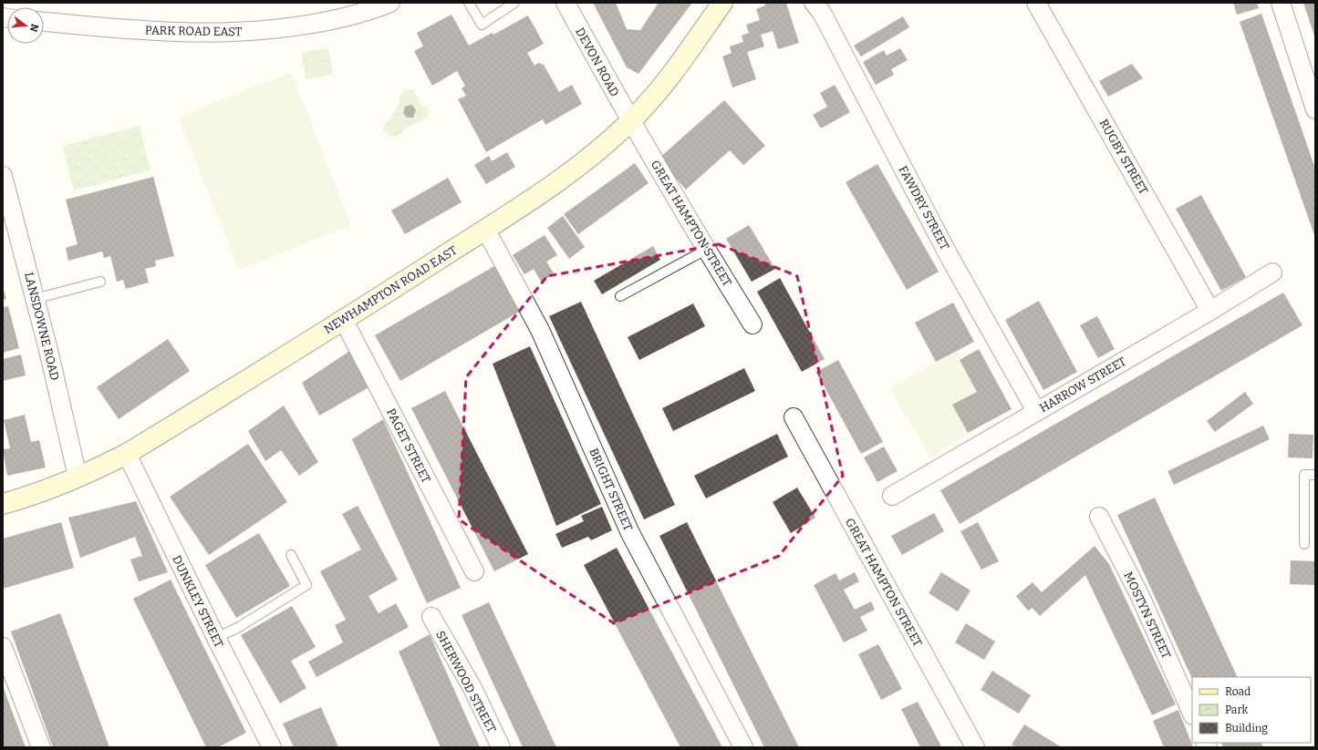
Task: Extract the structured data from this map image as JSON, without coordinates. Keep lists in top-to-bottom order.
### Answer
{
  "streets": {
    "street": [
      "PARK ROAD EAST",
      "DEVON ROAD",
      "RUGBY STREET",
      "FAWDRY STREET",
      "GREAT HAMPTON STREET",
      "NEWHAMPTON ROAD EAST",
      "LANSDOWNE ROAD",
      "HARROW STREET",
      "PAGET STREET",
      "BRIGHT STREET",
      "DUNKLEY STREET",
      "MOSTYN STREET",
      "SHERWOOD STREET"
    ]
  },
  "crossings": [
    ["DEVON ROAD", "GREAT HAMPTON STREET"],
    ["DEVON ROAD", "NEWHAMPTON ROAD EAST"],
    ["RUGBY STREET", "HARROW STREET"],
    ["FAWDRY STREET", "HARROW STREET"],
    ["GREAT HAMPTON STREET", "NEWHAMPTON ROAD EAST"],
    ["NEWHAMPTON ROAD EAST", "LANSDOWNE ROAD"],
    ["NEWHAMPTON ROAD EAST", "PAGET STREET"],
    ["NEWHAMPTON ROAD EAST", "BRIGHT STREET"],
    ["NEWHAMPTON ROAD EAST", "DUNKLEY STREET"]
  ],
  "legend": ["Road", "Park", "Building"],
  "north": "right"
}
